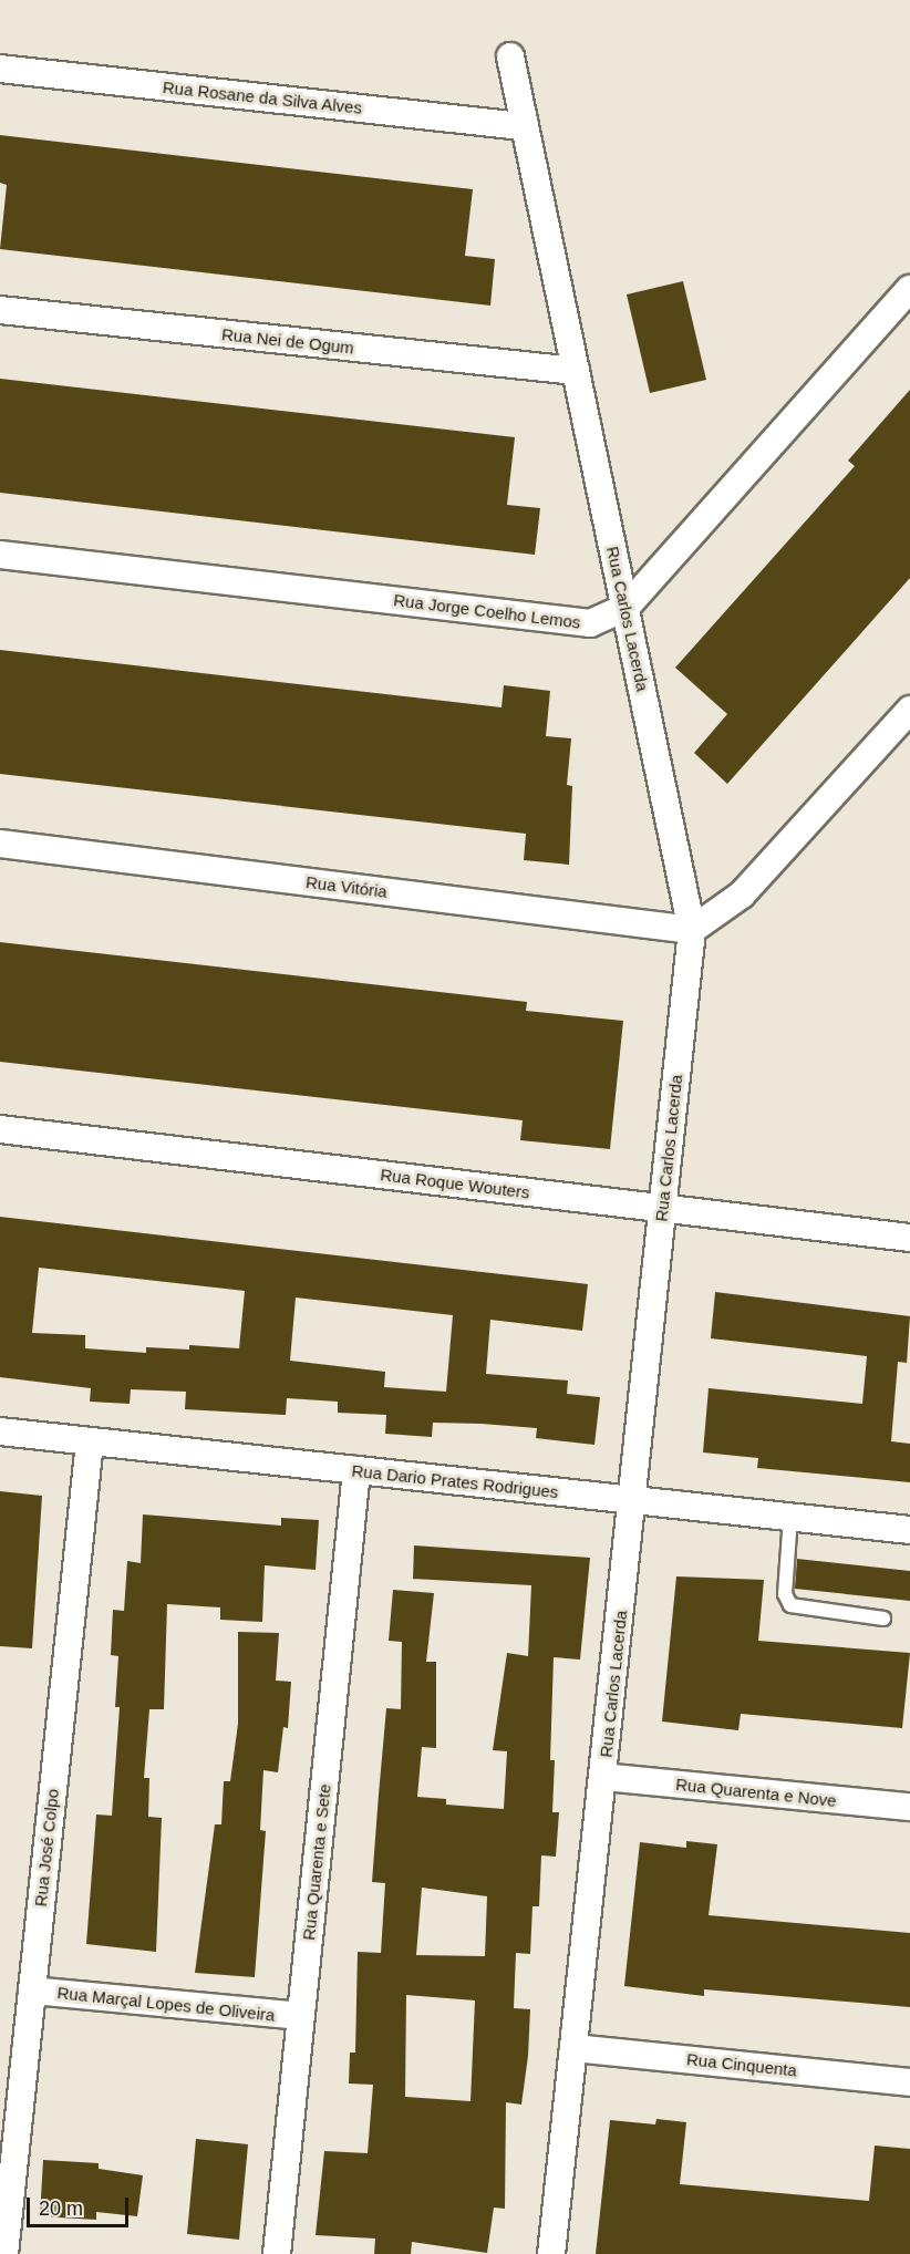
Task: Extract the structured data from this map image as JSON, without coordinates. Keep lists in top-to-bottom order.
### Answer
{
  "streets": {
    "street": [
      "Rua Rosane da Silva Alves",
      "Rua Nei de Ogum",
      "Rua Jorge Coelho Lemos",
      "Rua Carlos Lacerda",
      "Rua Vitória",
      "Rua Roque Wouters",
      "Rua Dario Prates Rodrigues",
      "Rua Quarenta e Nove",
      "Rua José Colpo",
      "Rua Quarenta e Sete",
      "Rua Marçal Lopes de Oliveira",
      "Rua Cinquenta"
    ]
  },
  "crossings": [
    ["Rua Rosane da Silva Alves", "Rua Carlos Lacerda"],
    ["Rua Nei de Ogum", "Rua Carlos Lacerda"],
    ["Rua Jorge Coelho Lemos", "Rua Carlos Lacerda"],
    ["Rua Carlos Lacerda", "Rua Vitória"],
    ["Rua Carlos Lacerda", "Rua Roque Wouters"],
    ["Rua Carlos Lacerda", "Rua Dario Prates Rodrigues"],
    ["Rua Carlos Lacerda", "Rua Quarenta e Nove"],
    ["Rua Carlos Lacerda", "Rua Cinquenta"],
    ["Rua Dario Prates Rodrigues", "Rua José Colpo"],
    ["Rua Dario Prates Rodrigues", "Rua Quarenta e Sete"],
    ["Rua José Colpo", "Rua Marçal Lopes de Oliveira"],
    ["Rua Quarenta e Sete", "Rua Marçal Lopes de Oliveira"]
  ],
  "scale_bar": "20 m"
}
